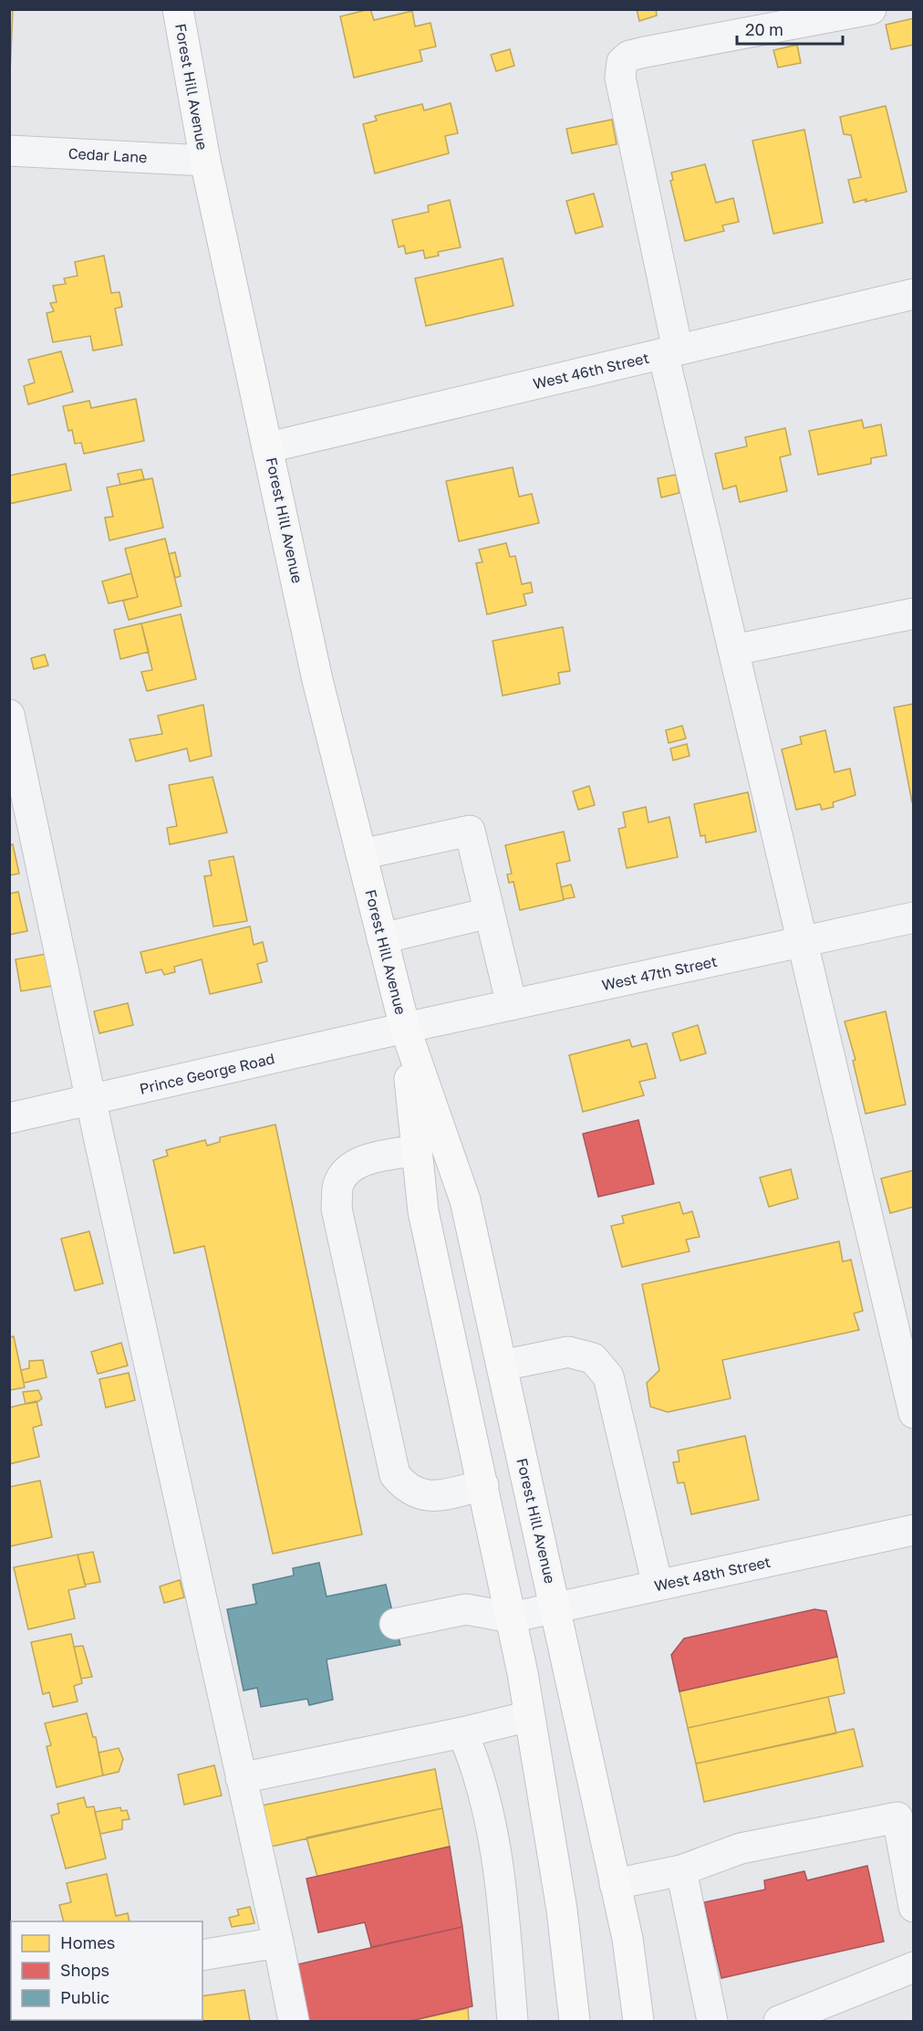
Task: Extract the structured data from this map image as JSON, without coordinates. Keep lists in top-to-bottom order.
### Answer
{
  "streets": {
    "main road": ["Forest Hill Avenue"],
    "street": [
      "Cedar Lane",
      "West 46th Street",
      "West 47th Street",
      "Prince George Road",
      "West 48th Street"
    ]
  },
  "crossings": [
    ["Forest Hill Avenue", "Cedar Lane"],
    ["Forest Hill Avenue", "West 46th Street"],
    ["Forest Hill Avenue", "West 47th Street"],
    ["Forest Hill Avenue", "Prince George Road"],
    ["Forest Hill Avenue", "West 48th Street"],
    ["West 47th Street", "Prince George Road"]
  ],
  "legend": ["Homes", "Shops", "Public"],
  "scale_bar": "20 m"
}
